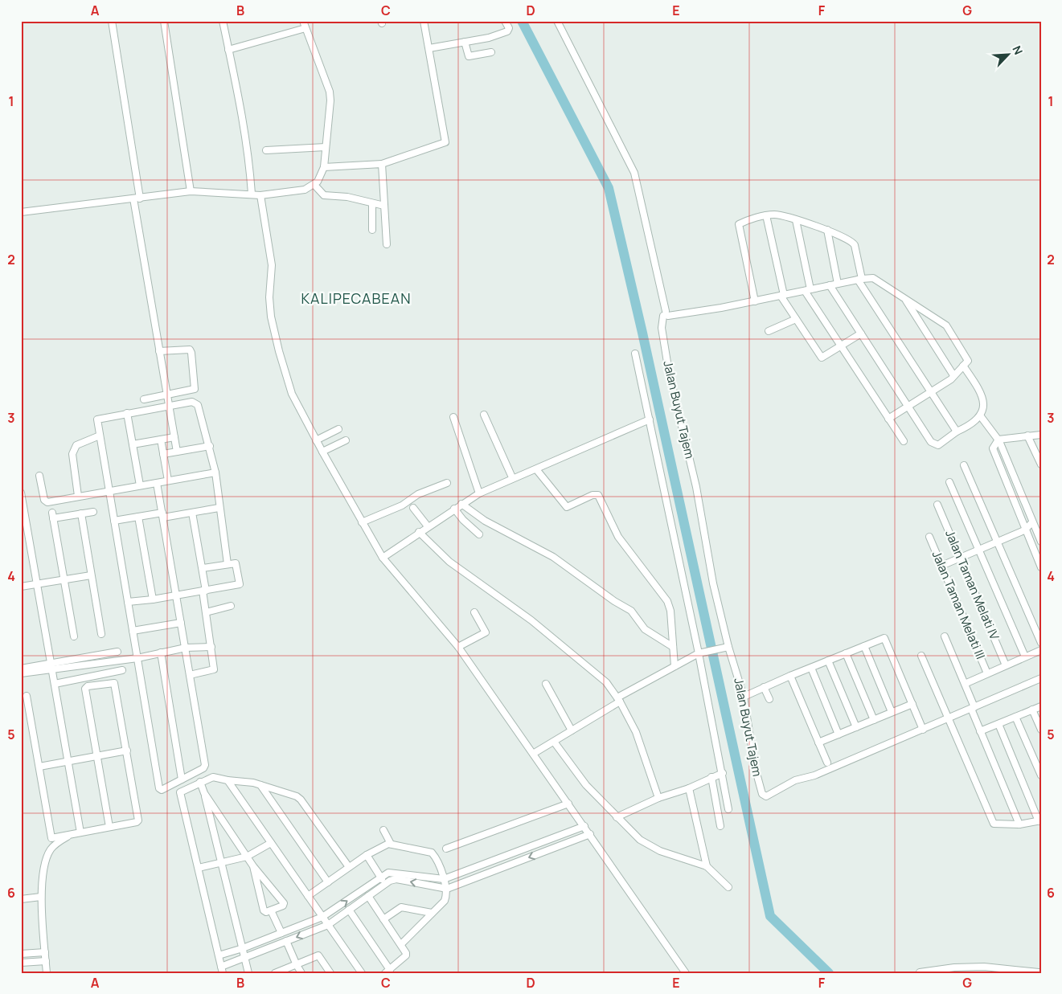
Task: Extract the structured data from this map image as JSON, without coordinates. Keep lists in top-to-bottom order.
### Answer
{
  "streets": {
    "street": ["Jalan Buyut Tajem", "Jalan Taman Melati IV", "Jalan Taman Melati III"]
  },
  "districts": ["KALIPECABEAN"],
  "north": "top right",
  "grid": {
    "columns": [
      "A",
      "B",
      "C",
      "D",
      "E",
      "F",
      "G"
    ],
    "rows": [
      "1",
      "2",
      "3",
      "4",
      "5",
      "6"
    ]
  }
}
